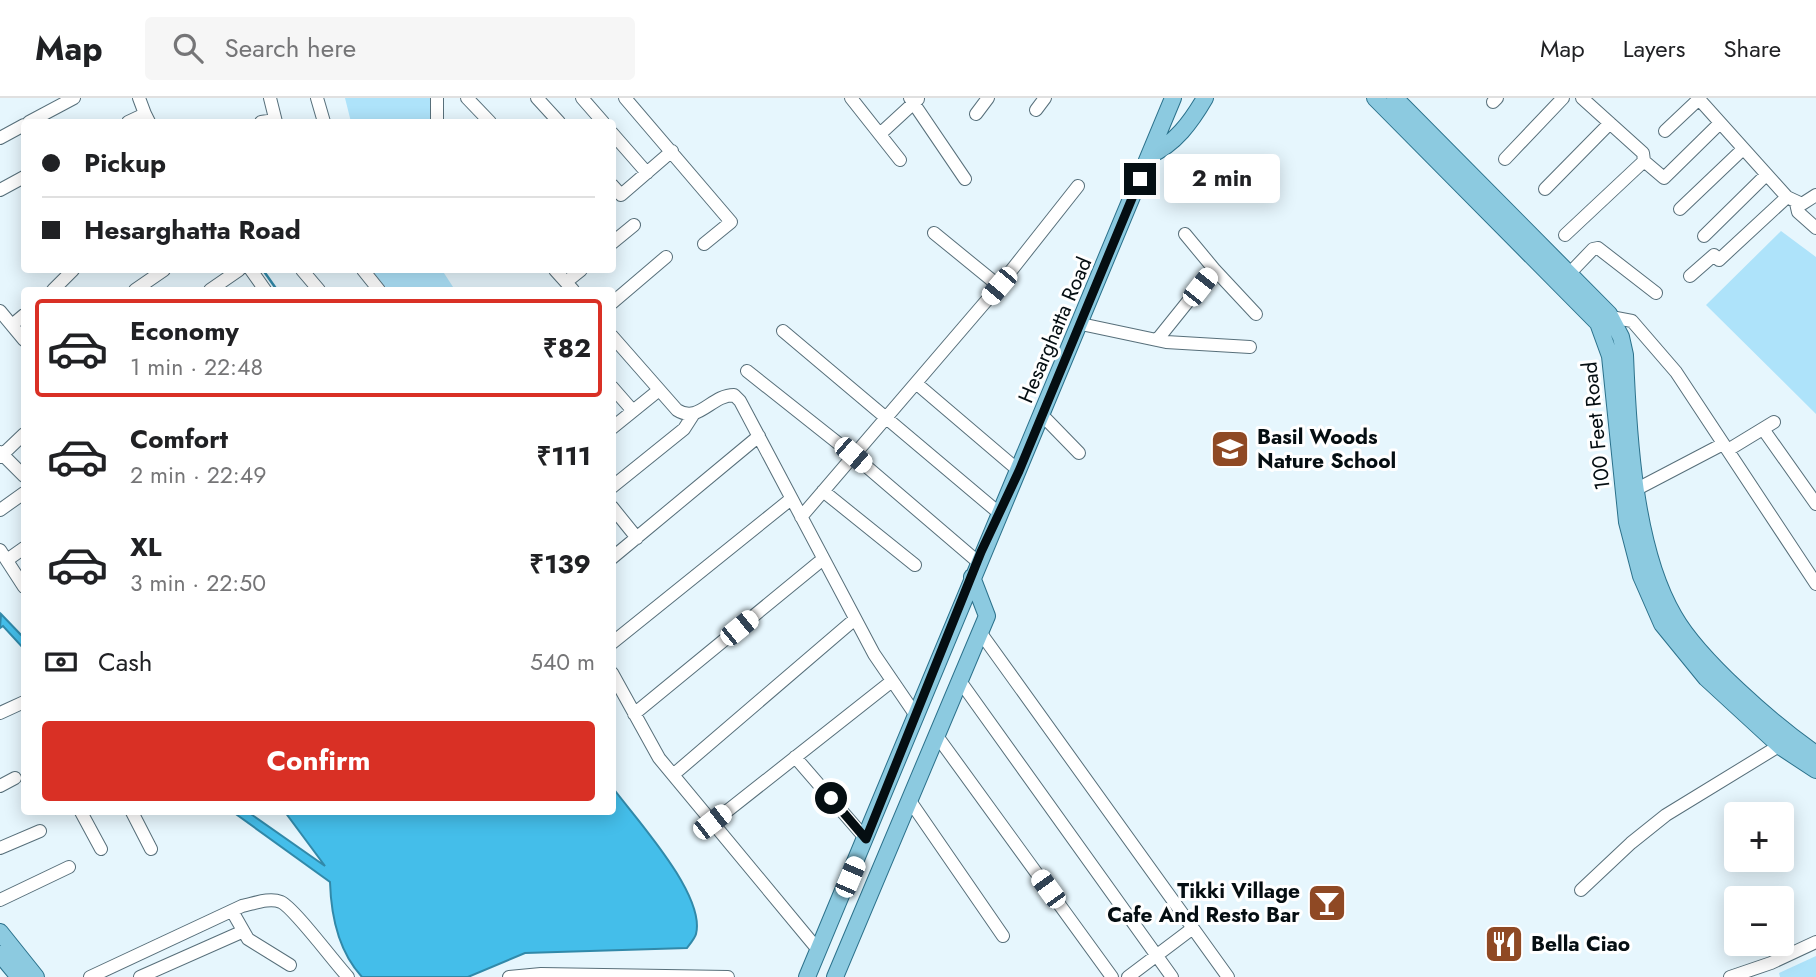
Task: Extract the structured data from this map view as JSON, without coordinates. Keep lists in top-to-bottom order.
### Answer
{
  "streets": {
    "main road": ["Hesarghatta Road", "100 Feet Road"]
  },
  "places": {
    "school or university": ["Basil Woods Nature School"],
    "bar": ["Tikki Village Cafe And Resto Bar"],
    "restaurant": ["Bella Ciao"]
  },
  "page": {
    "header": "Map",
    "search": "Search here",
    "nav": ["Map", "Layers", "Share"],
    "banner": ["Pickup", "Hesarghatta Road"],
    "bubble": "2 min",
    "list": [
      {
        "name": "Economy",
        "note": "1 min · 22:48",
        "value": "₹82"
      },
      {
        "name": "Comfort",
        "note": "2 min · 22:49",
        "value": "₹111"
      },
      {
        "name": "XL",
        "note": "3 min · 22:50",
        "value": "₹139"
      }
    ],
    "pay": ["Cash", "540 m"],
    "buttons": "Confirm",
    "map_buttons": ["+", "−"]
  }
}
